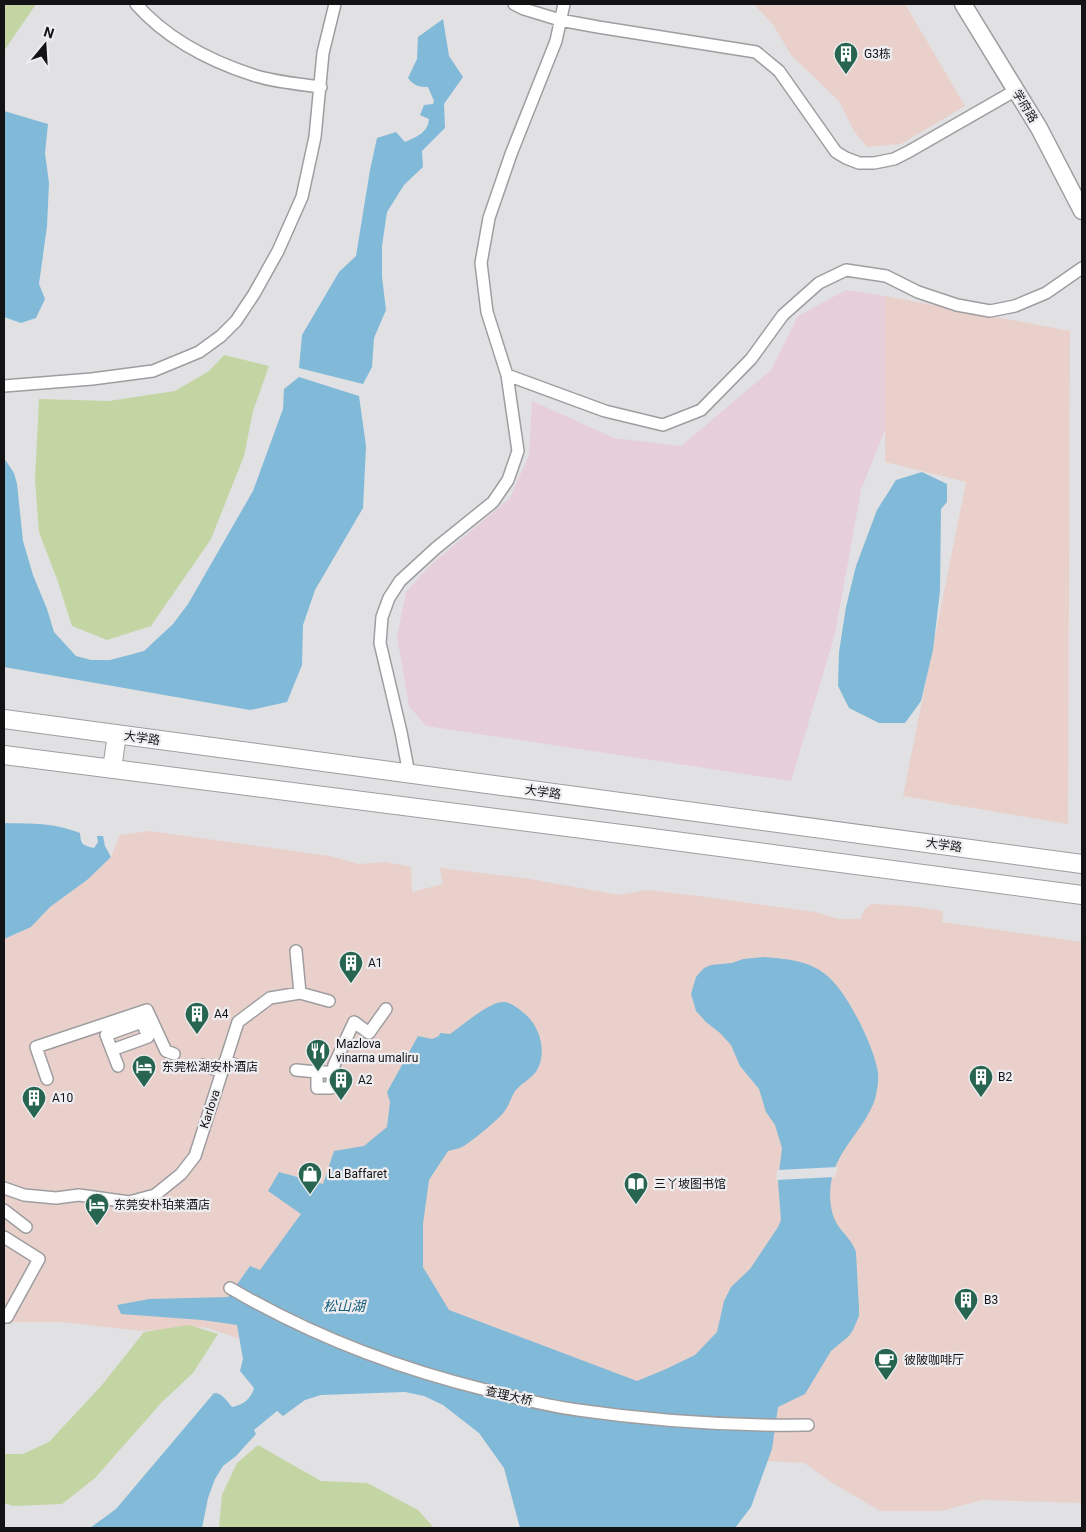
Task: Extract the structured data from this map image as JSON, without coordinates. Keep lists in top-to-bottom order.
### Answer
{
  "streets": {
    "main road": ["大学路"],
    "street": ["学府路", "Karlova", "查理大桥"]
  },
  "water": ["松山湖"],
  "places": {
    "building": [
      "G3栋",
      "A1",
      "A4",
      "B2",
      "A2",
      "A10",
      "B3"
    ],
    "restaurant": ["Mazlova vinarna umaliru"],
    "hotel": ["东莞松湖安朴酒店", "东莞安朴珀莱酒店"],
    "shop": ["La Baffaret"],
    "library": ["三丫坡图书馆"],
    "cafe": ["彼陂咖啡厅"]
  },
  "north": "top"
}
